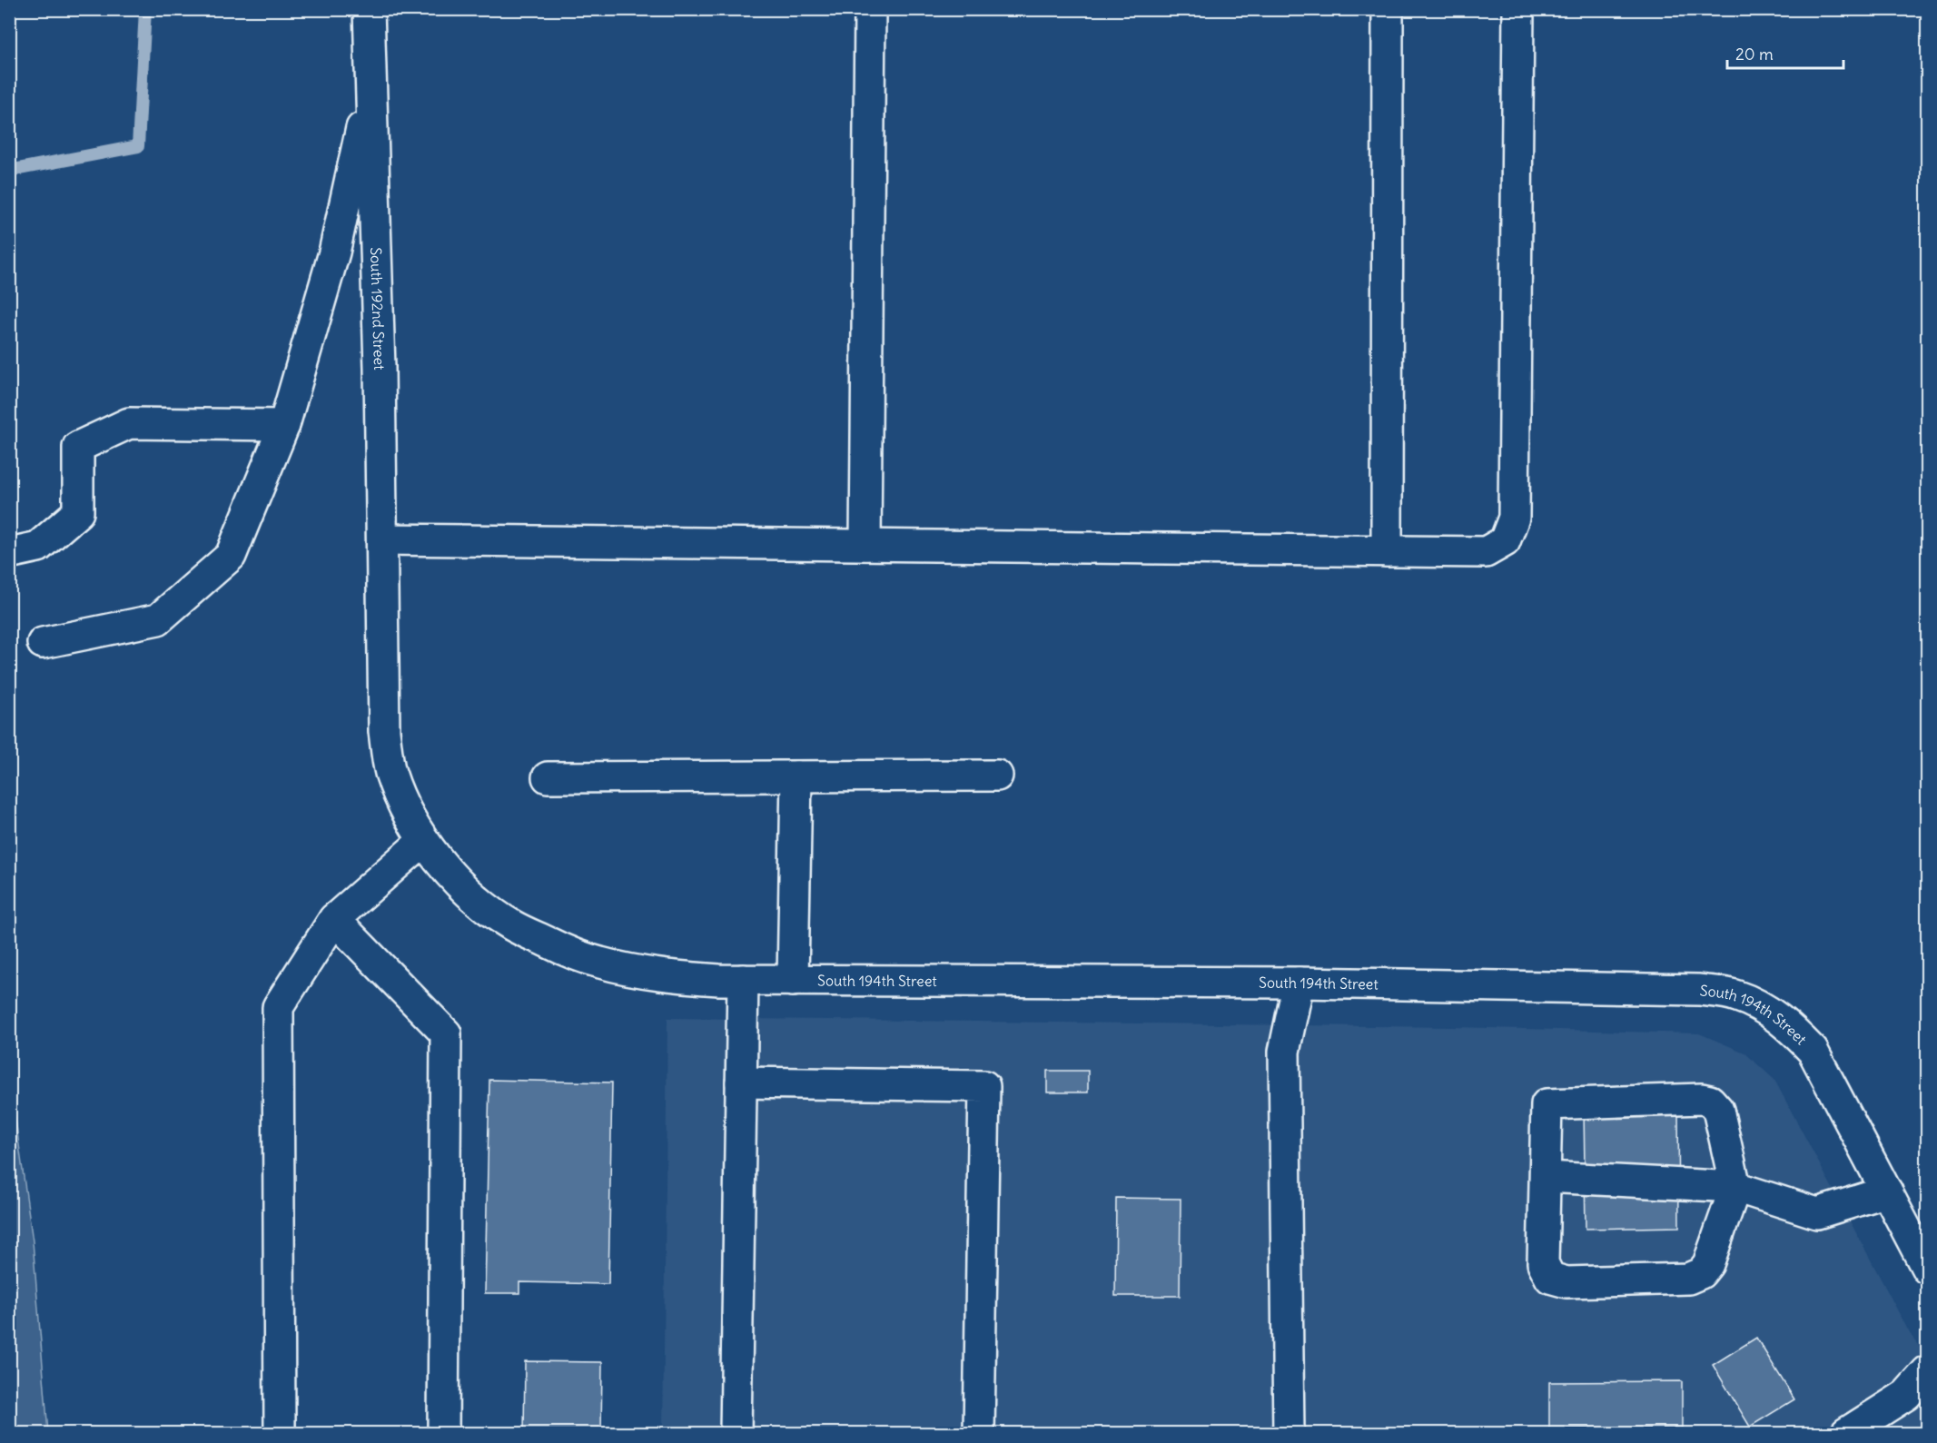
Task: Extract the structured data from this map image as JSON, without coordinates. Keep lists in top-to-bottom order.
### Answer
{
  "streets": {
    "street": ["South 192nd Street", "South 194th Street"]
  },
  "crossings": [
    ["South 192nd Street", "South 194th Street"]
  ],
  "scale_bar": "20 m"
}
